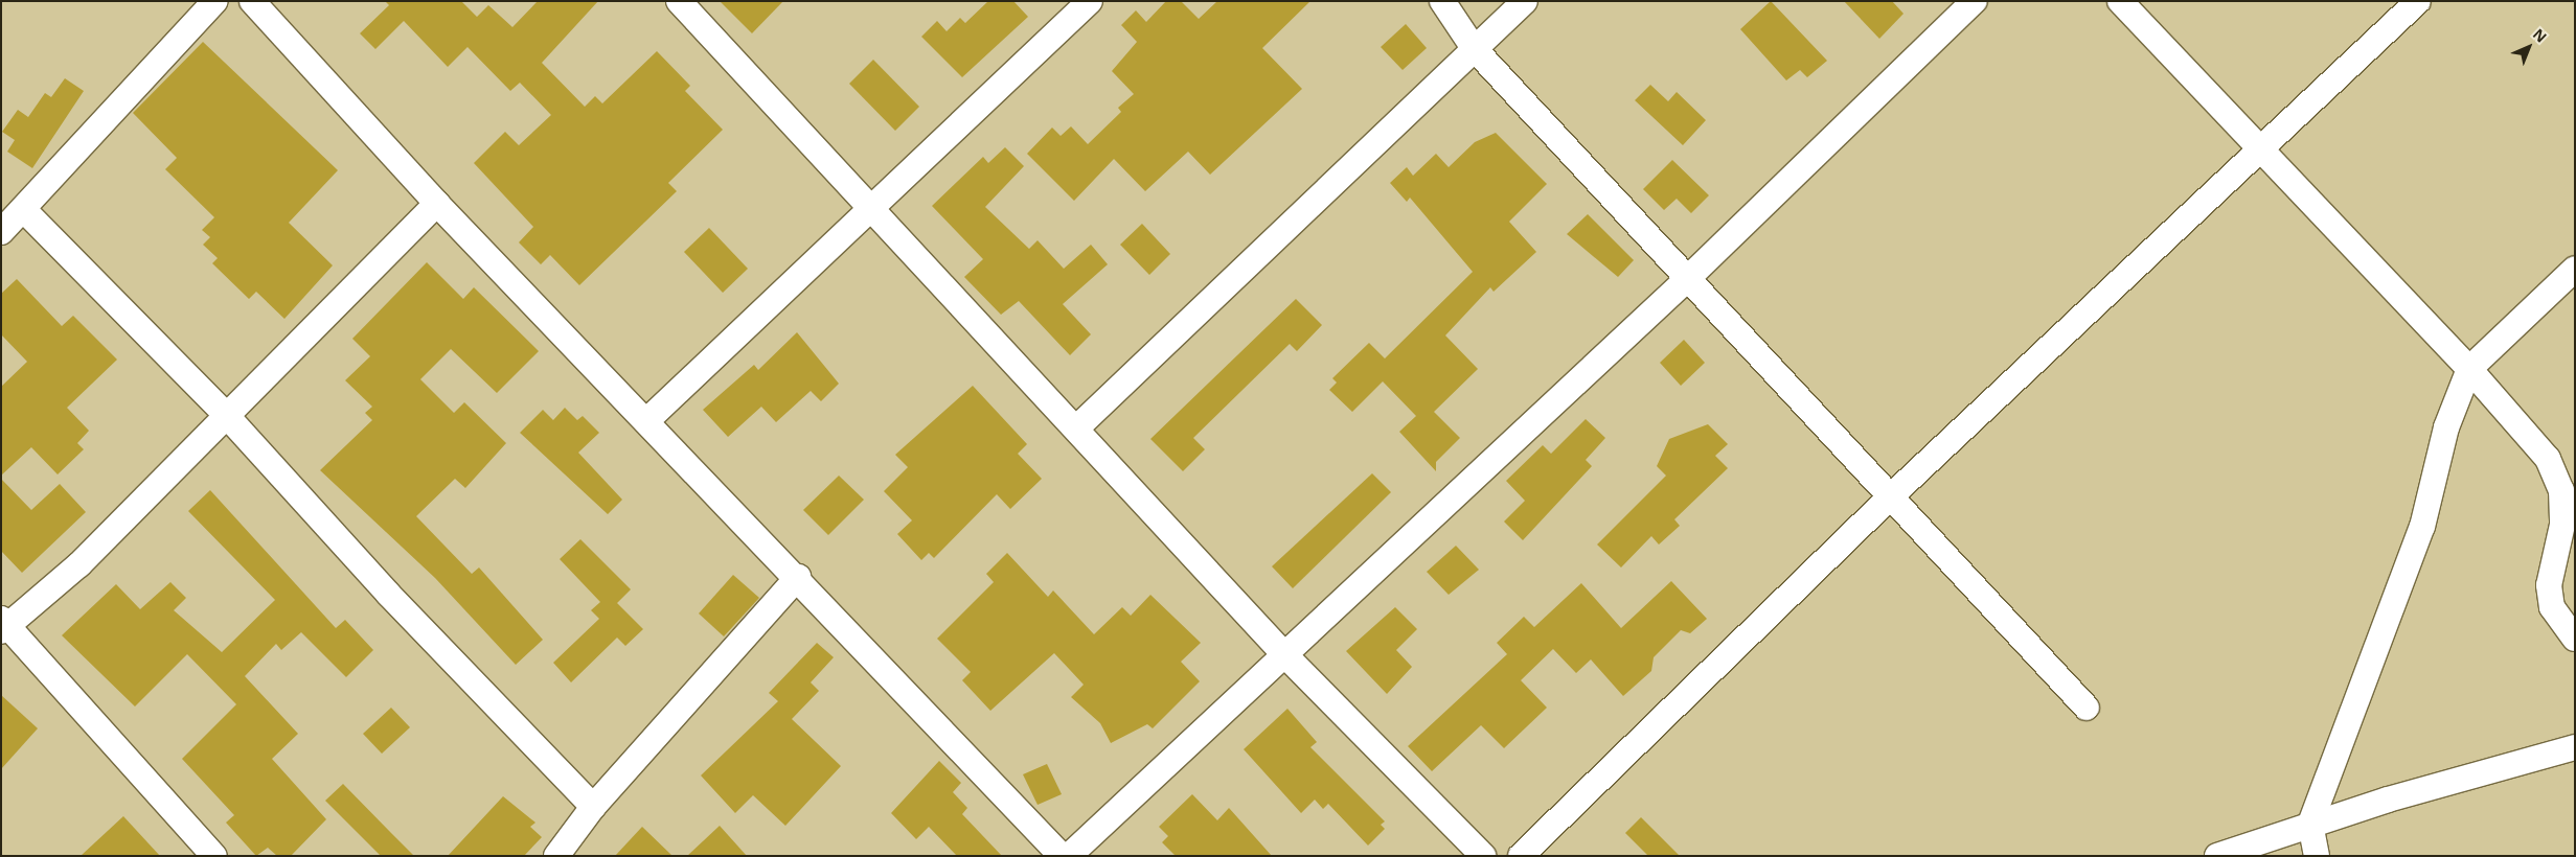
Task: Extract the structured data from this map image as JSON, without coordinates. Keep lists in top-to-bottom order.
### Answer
{
  "north": "top right"
}
